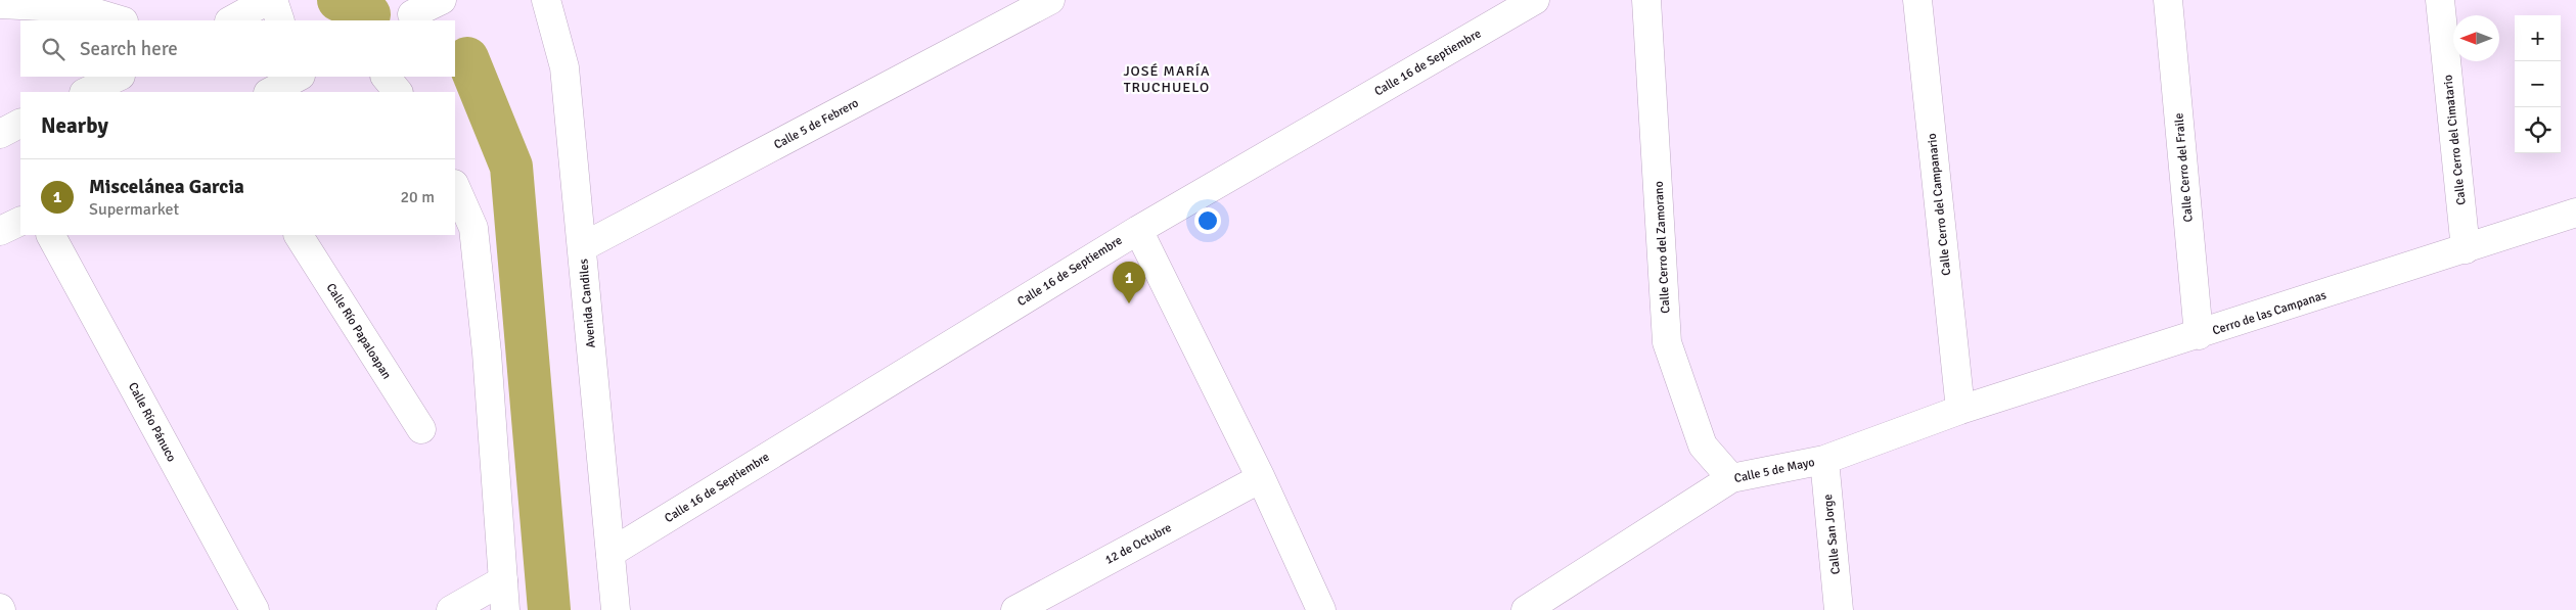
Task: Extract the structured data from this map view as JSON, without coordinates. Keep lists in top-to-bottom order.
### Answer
{
  "streets": {
    "street": [
      "Calle 16 de Septiembre",
      "Calle 5 de Febrero",
      "Calle Cerro del Cimatario",
      "Calle Cerro del Fraile",
      "Calle Cerro del Campanario",
      "Calle Cerro del Zamorano",
      "Avenida Candiles",
      "Cerro de las Campanas",
      "Calle Río Papaloapan",
      "Calle Río Pánuco",
      "Calle 5 de Mayo",
      "Calle San Jorge",
      "12 de Octubre"
    ]
  },
  "crossings": [
    ["Calle 16 de Septiembre", "Avenida Candiles"],
    ["Calle 5 de Febrero", "Avenida Candiles"],
    ["Calle Cerro del Cimatario", "Cerro de las Campanas"],
    ["Calle Cerro del Fraile", "Cerro de las Campanas"],
    ["Calle Cerro del Campanario", "Cerro de las Campanas"],
    ["Calle Cerro del Campanario", "Calle 5 de Mayo"],
    ["Calle Cerro del Zamorano", "Calle 5 de Mayo"],
    ["Cerro de las Campanas", "Calle 5 de Mayo"],
    ["Calle 5 de Mayo", "Calle San Jorge"]
  ],
  "districts": ["JOSÉ MARÍA TRUCHUELO"],
  "north": "left",
  "page": {
    "map_buttons": ["+", "−"],
    "search": "Search here",
    "heading": "Nearby",
    "list": [
      {
        "mark": "1",
        "name": "Miscelánea Garcia",
        "note": "Supermarket",
        "value": "20 m"
      }
    ],
    "pins": "1"
  }
}
